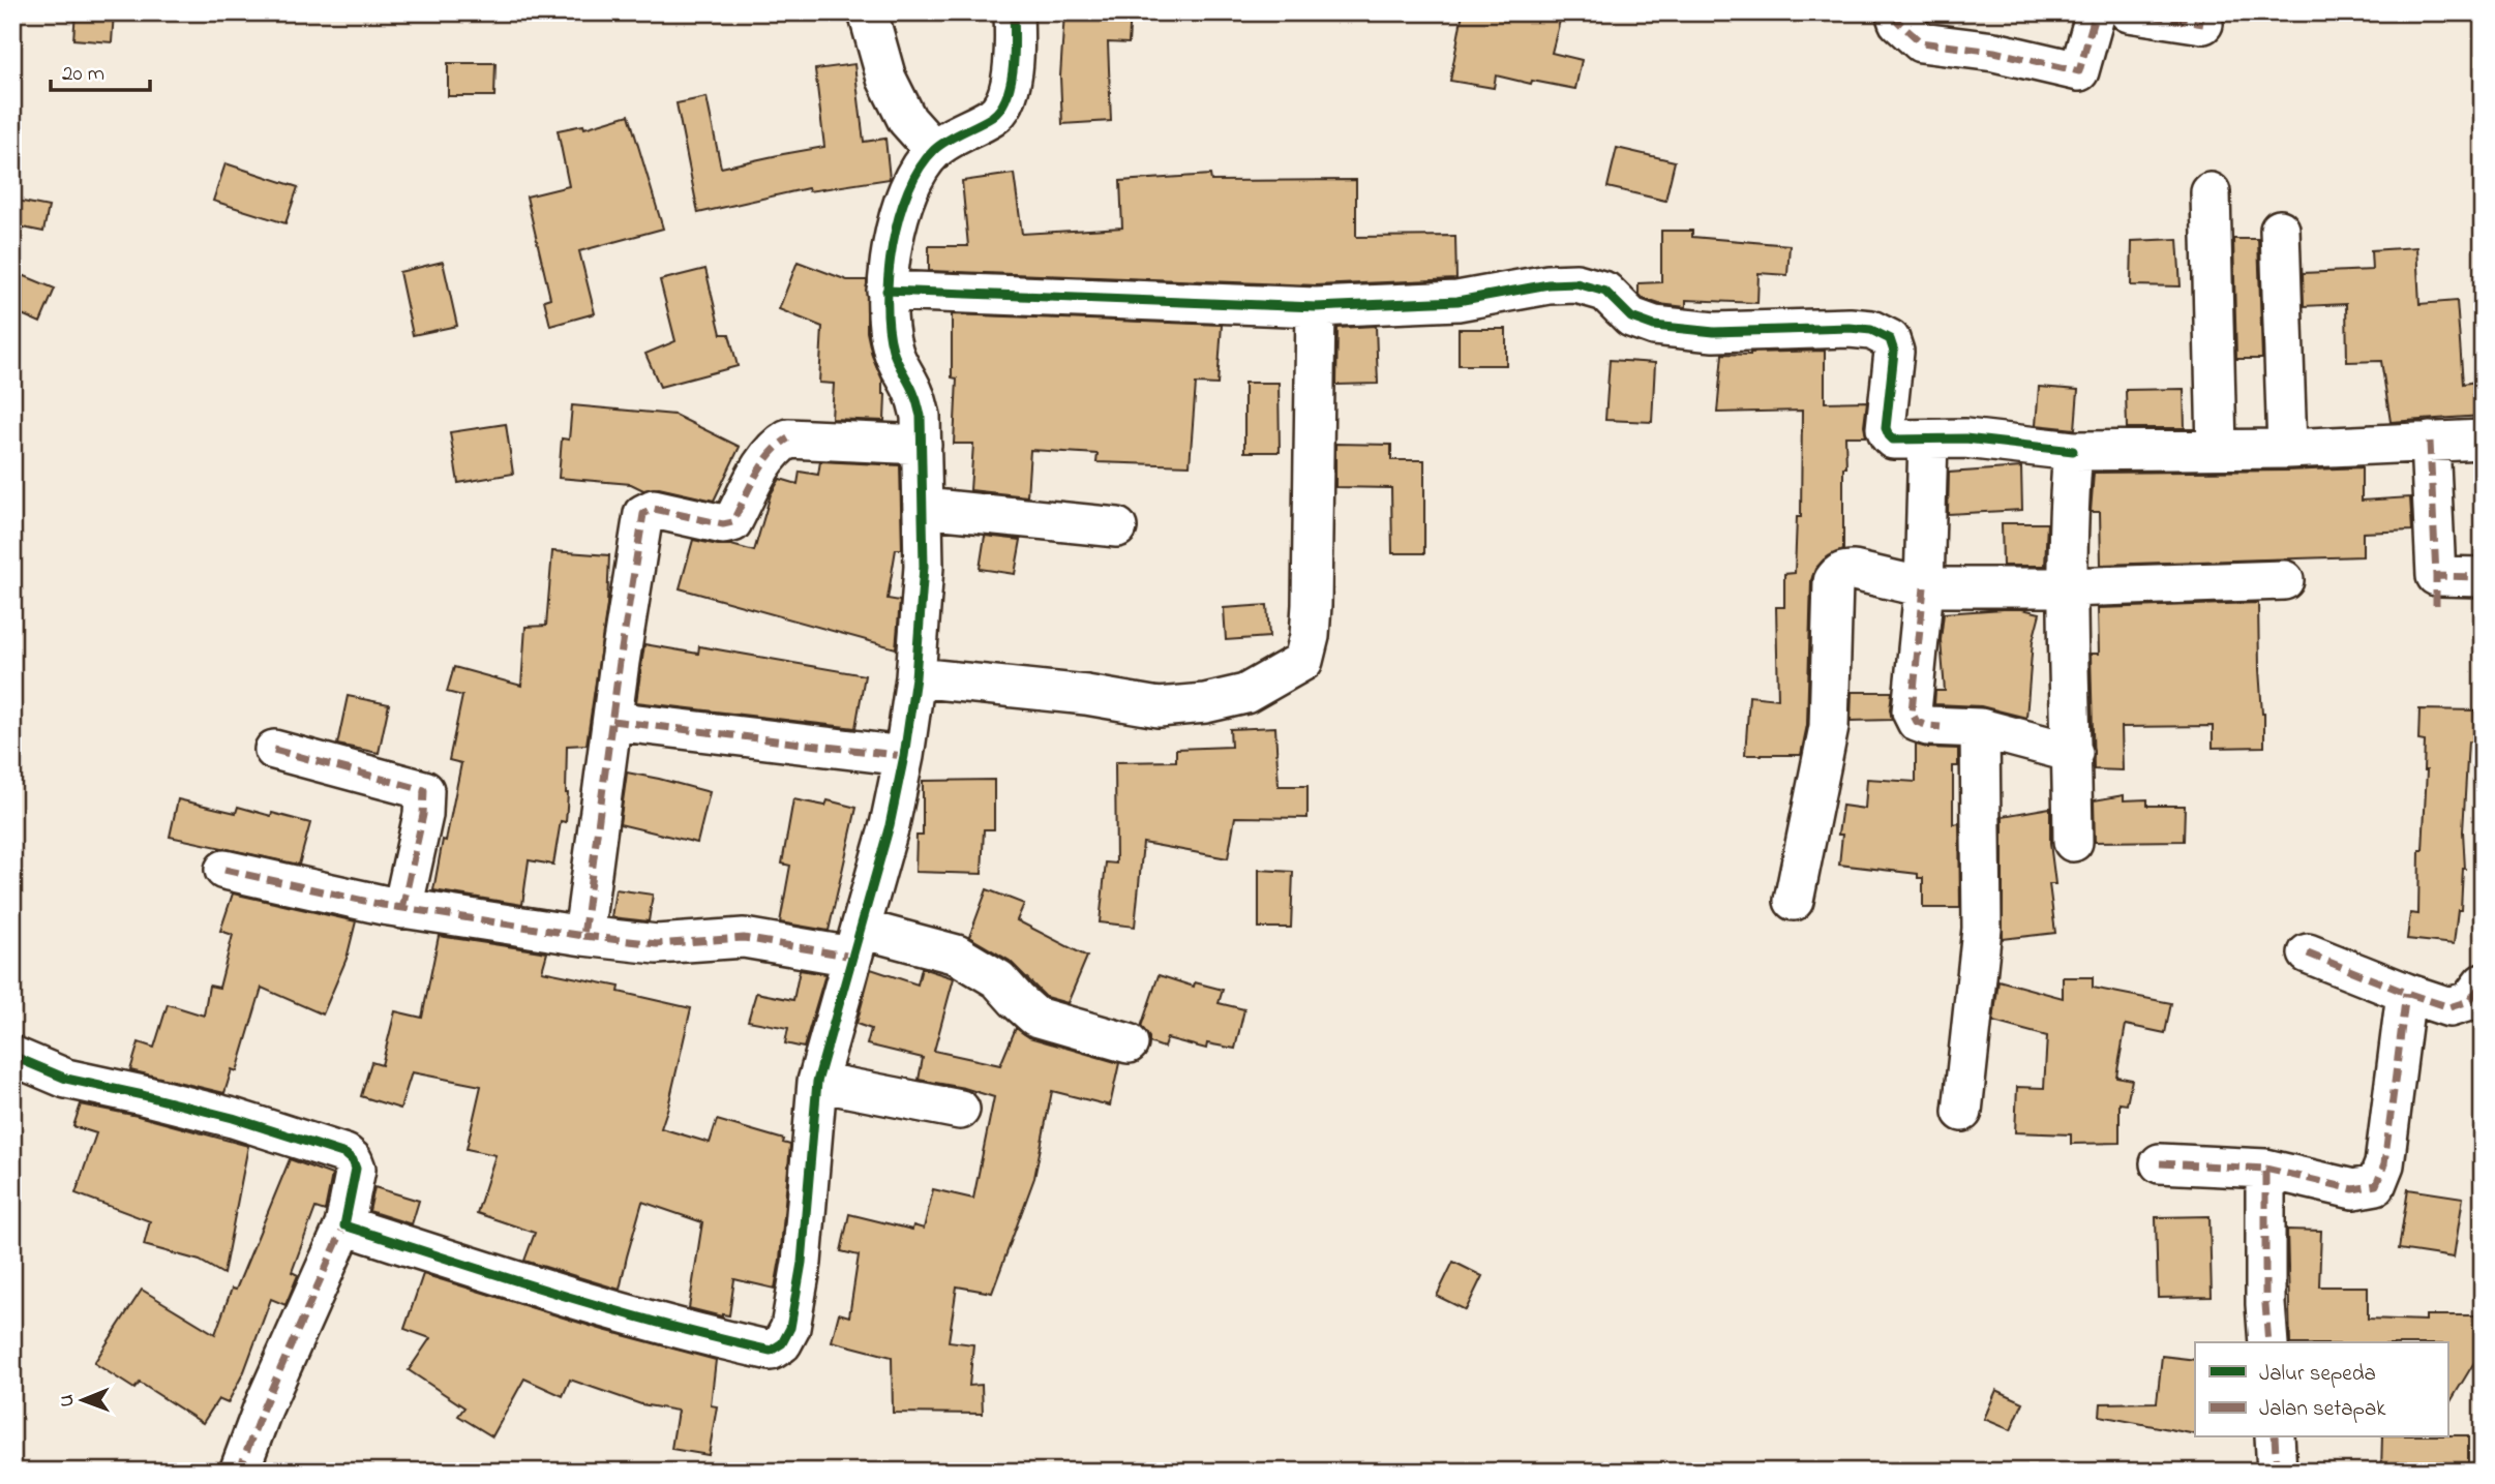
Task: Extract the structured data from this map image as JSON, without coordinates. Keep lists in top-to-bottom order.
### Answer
{
  "legend": ["Jalur sepeda", "Jalan setapak"],
  "scale_bar": "20 m",
  "north": "left"
}
